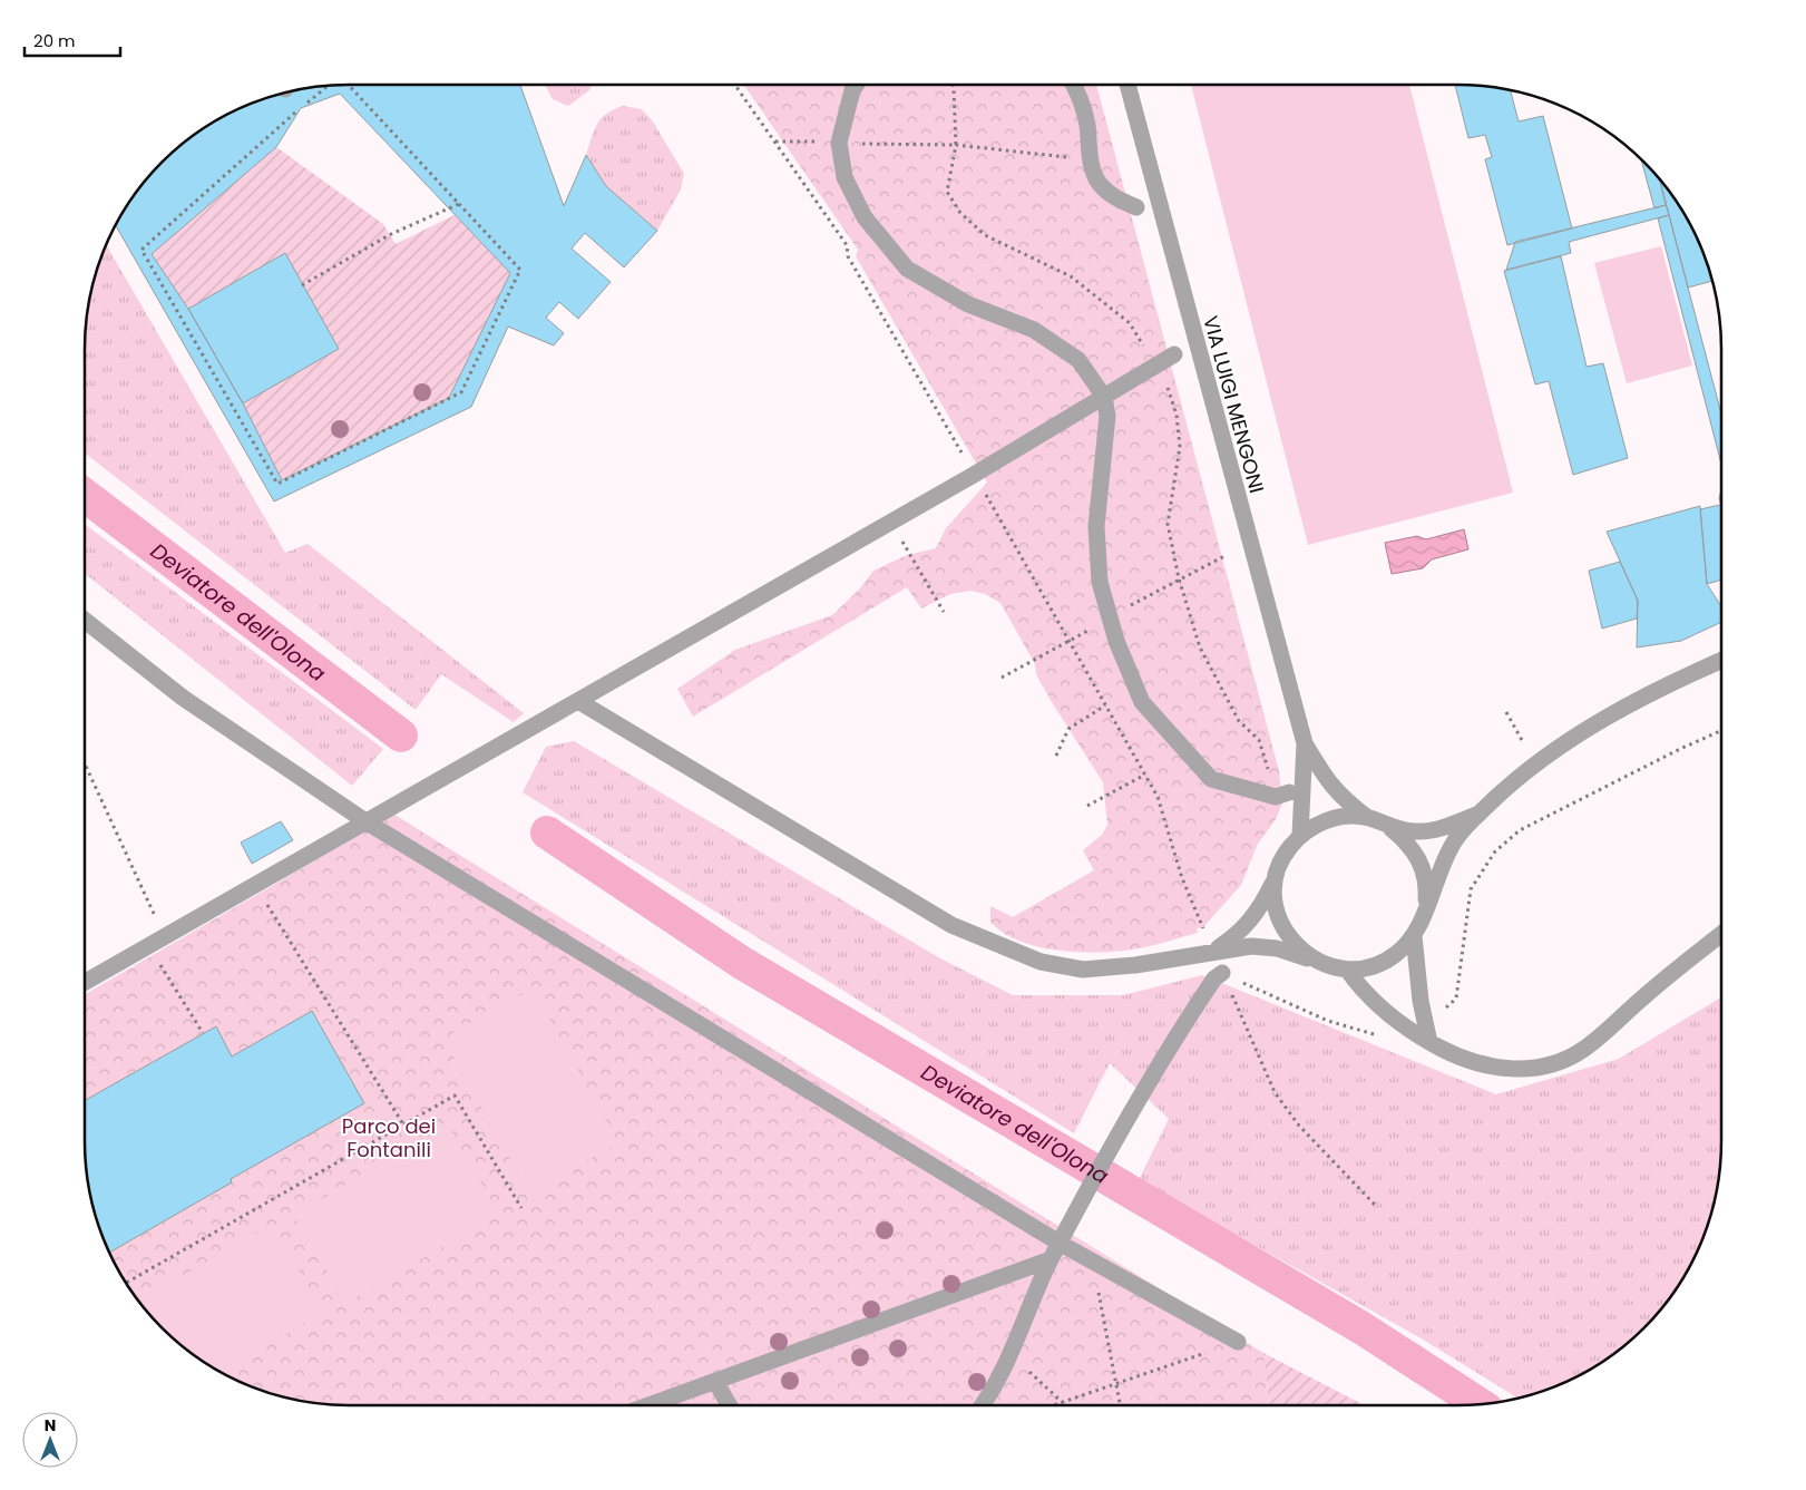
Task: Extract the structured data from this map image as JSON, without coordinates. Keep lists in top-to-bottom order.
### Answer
{
  "streets": {
    "street": ["VIA LUIGI MENGONI"]
  },
  "water": ["Deviatore dell'Olona"],
  "parks": ["Parco dei Fontanili"],
  "scale_bar": "20 m",
  "north": "top"
}
